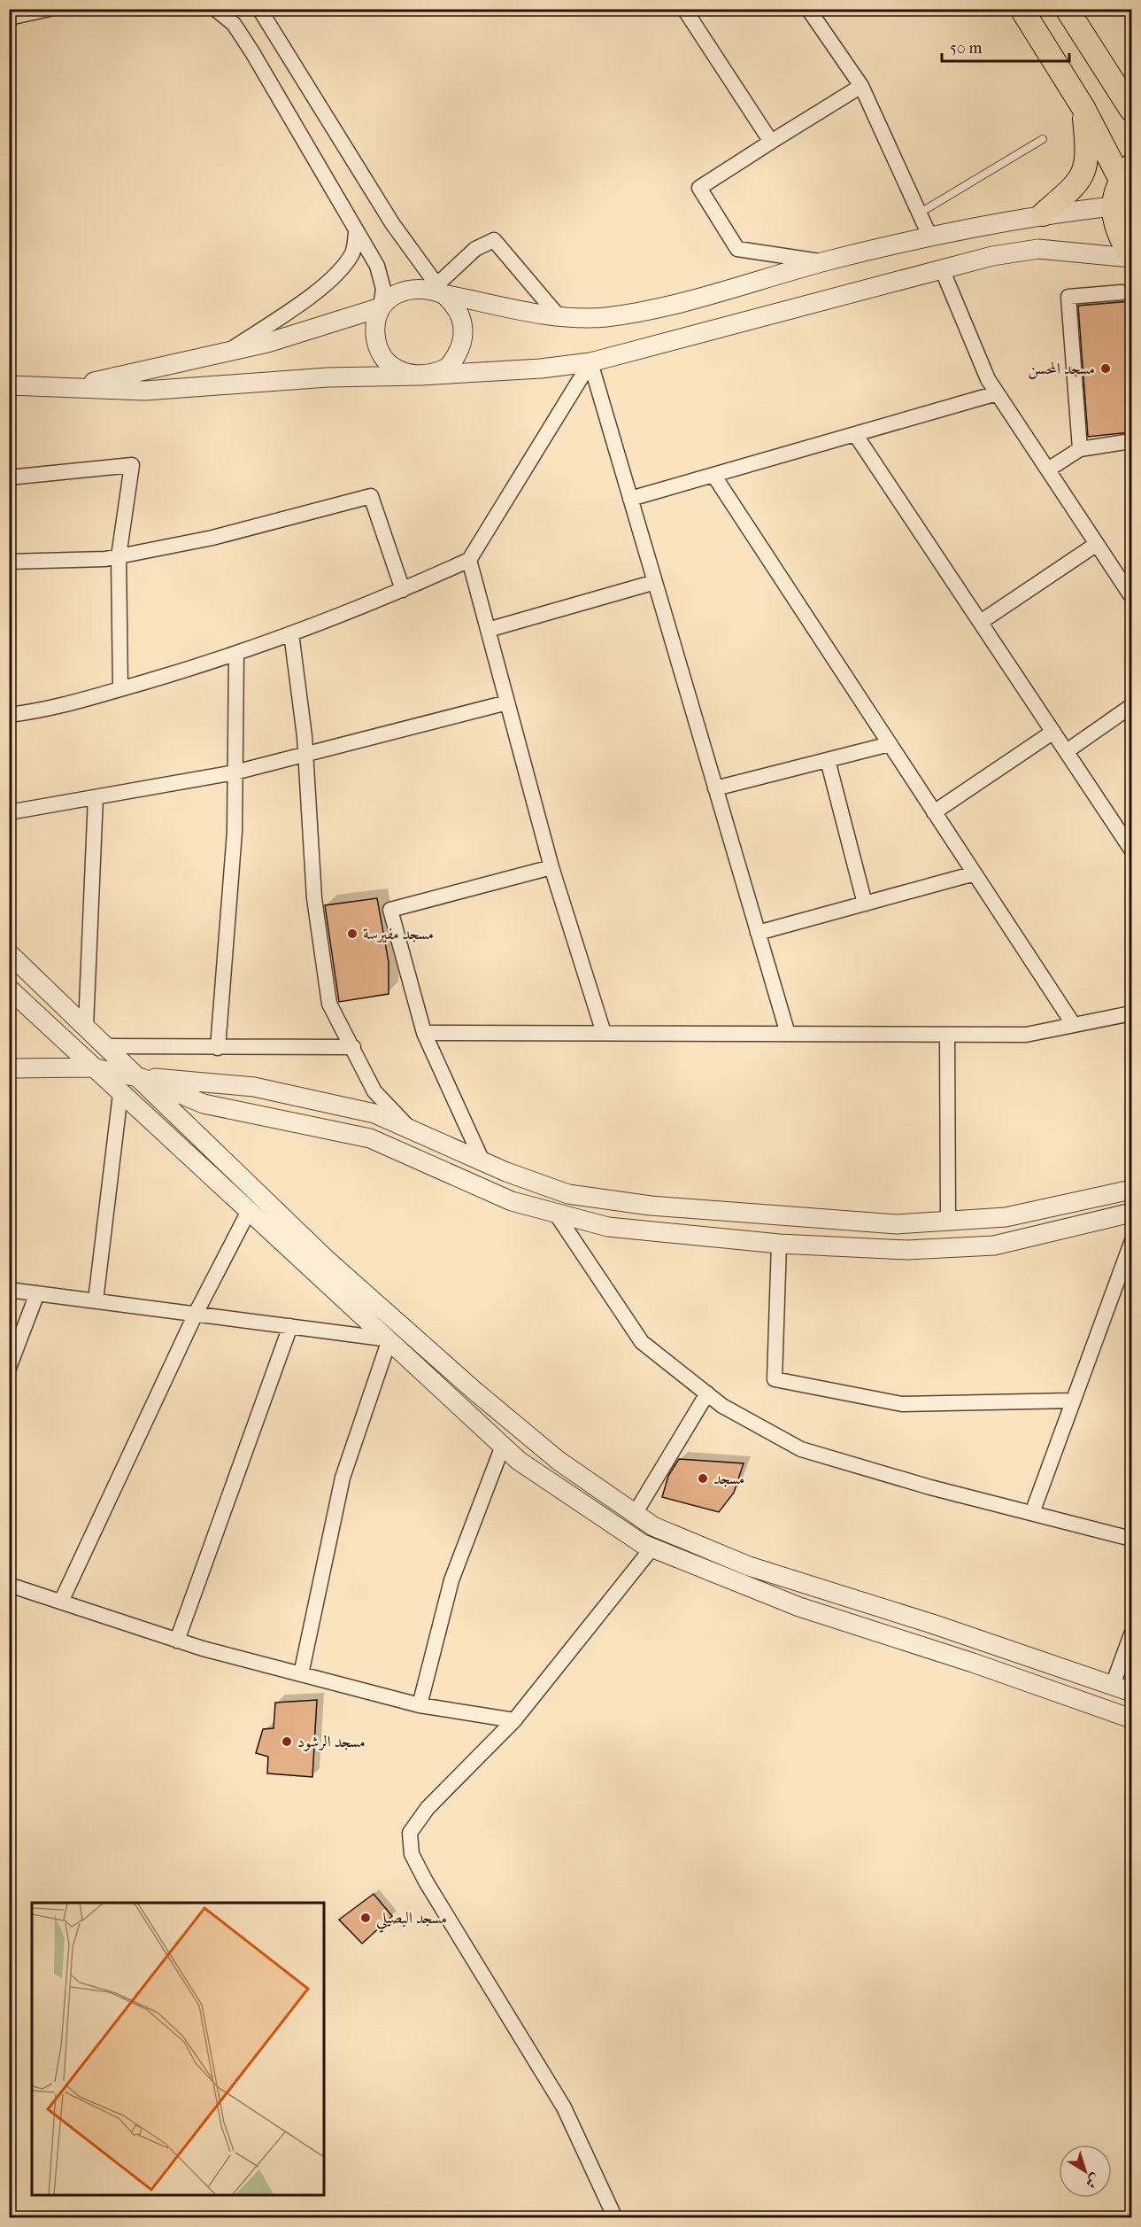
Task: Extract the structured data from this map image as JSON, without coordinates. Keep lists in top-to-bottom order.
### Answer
{
  "places": [
    "مسجد المحسن",
    "مسجد مفيرسة",
    "مسجد",
    "مسجد الرشود",
    "مسجد البصيلي"
  ],
  "scale_bar": "50 m",
  "north": "bottom right"
}
